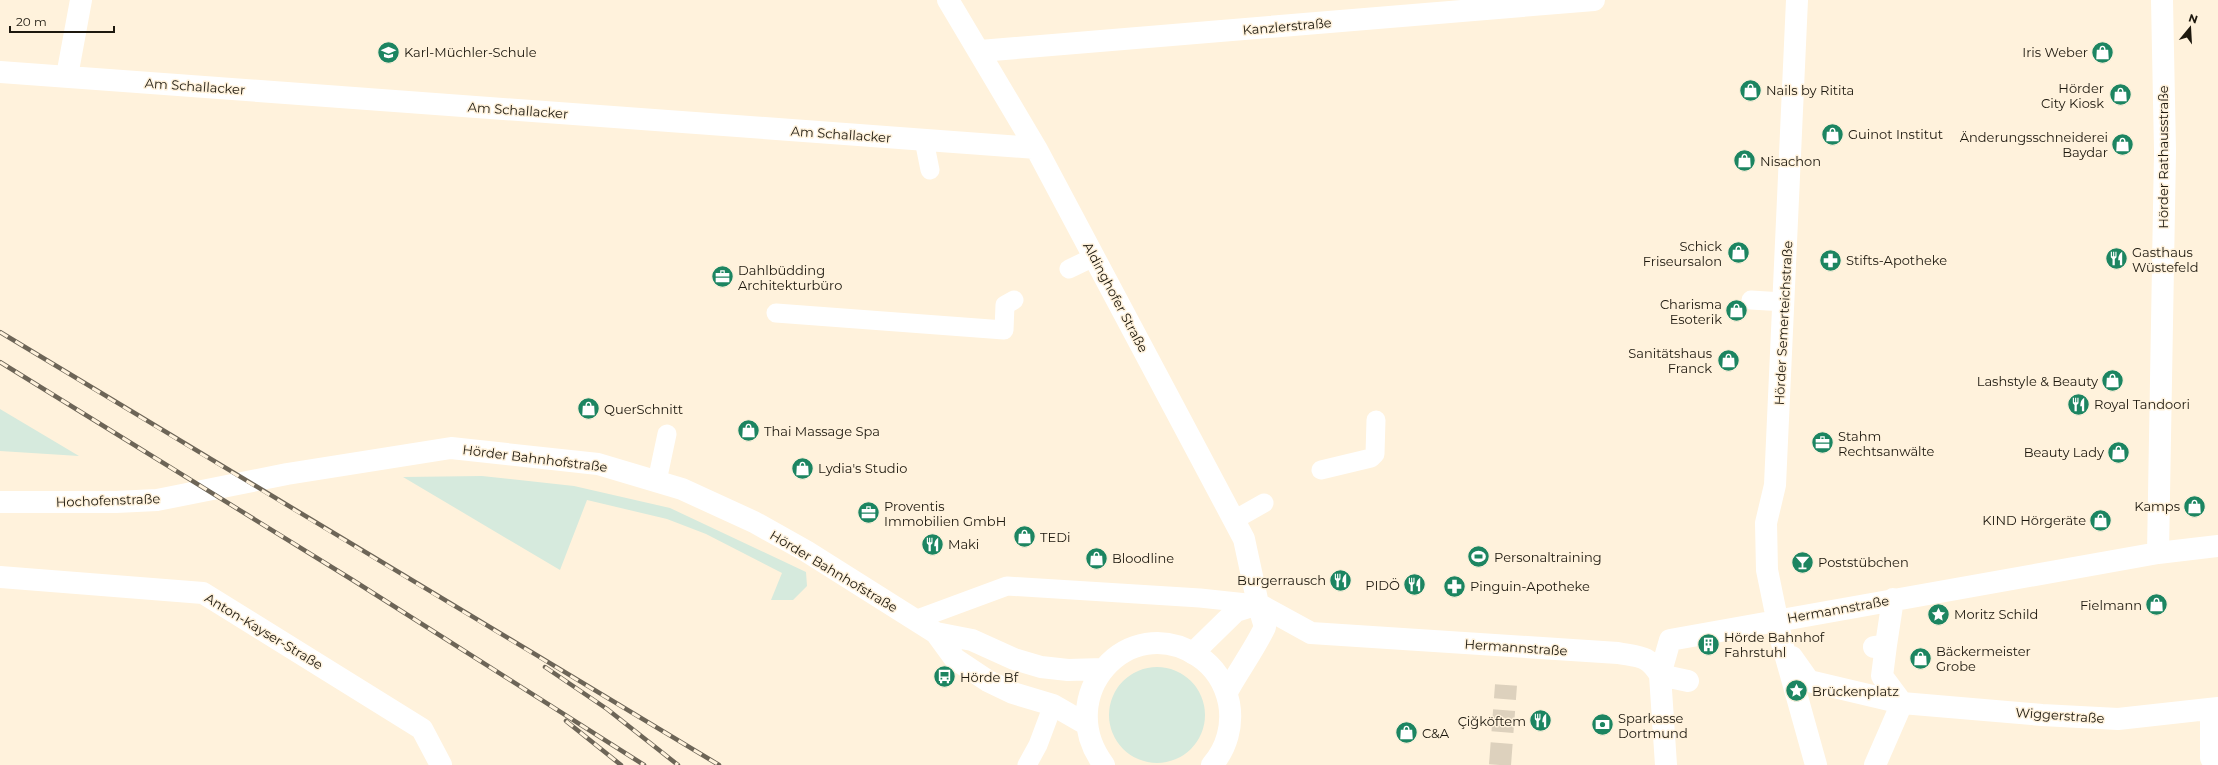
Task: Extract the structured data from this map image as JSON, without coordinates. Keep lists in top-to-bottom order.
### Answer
{
  "streets": {
    "street": [
      "Kanzlerstraße",
      "Am Schallacker",
      "Hörder Rathausstraße",
      "Aldinghofer Straße",
      "Hörder Semerteichstraße",
      "Hörder Bahnhofstraße",
      "Hochofenstraße",
      "Hermannstraße",
      "Anton-Kayser-Straße",
      "Wiggerstraße"
    ]
  },
  "crossings": [
    ["Kanzlerstraße", "Aldinghofer Straße"],
    ["Am Schallacker", "Aldinghofer Straße"],
    ["Hörder Rathausstraße", "Hermannstraße"],
    ["Aldinghofer Straße", "Hermannstraße"],
    ["Hörder Semerteichstraße", "Hermannstraße"],
    ["Hörder Semerteichstraße", "Wiggerstraße"],
    ["Hörder Bahnhofstraße", "Hochofenstraße"]
  ],
  "places": {
    "school or university": ["Karl-Müchler-Schule"],
    "shop": [
      "Iris Weber",
      "Nails by Ritita",
      "Hörder City Kiosk",
      "Guinot Institut",
      "Änderungsschneiderei Baydar",
      "Nisachon",
      "Schick Friseursalon",
      "Charisma Esoterik",
      "Sanitätshaus Franck",
      "Lashstyle & Beauty",
      "QuerSchnitt",
      "Thai Massage Spa",
      "Beauty Lady",
      "Lydia's Studio",
      "Kamps",
      "KIND Hörgeräte",
      "TEDi",
      "Bloodline",
      "Fielmann",
      "Bäckermeister Grobe",
      "C&A"
    ],
    "restaurant": [
      "Gasthaus Wüstefeld",
      "Royal Tandoori",
      "Maki",
      "Burgerrausch",
      "PIDÖ",
      "Çiğköftem"
    ],
    "pharmacy": ["Stifts-Apotheke", "Pinguin-Apotheke"],
    "office": ["Dahlbüdding Architekturbüro", "Stahm Rechtsanwälte", "Proventis Immobilien GmbH"],
    "sports": ["Personaltraining"],
    "bar": ["Poststübchen"],
    "place": ["Moritz Schild", "Brückenplatz"],
    "building": ["Hörde Bahnhof Fahrstuhl"],
    "bus stop": ["Hörde Bf"],
    "bank": ["Sparkasse Dortmund"]
  },
  "scale_bar": "20 m",
  "north": "top"
}
